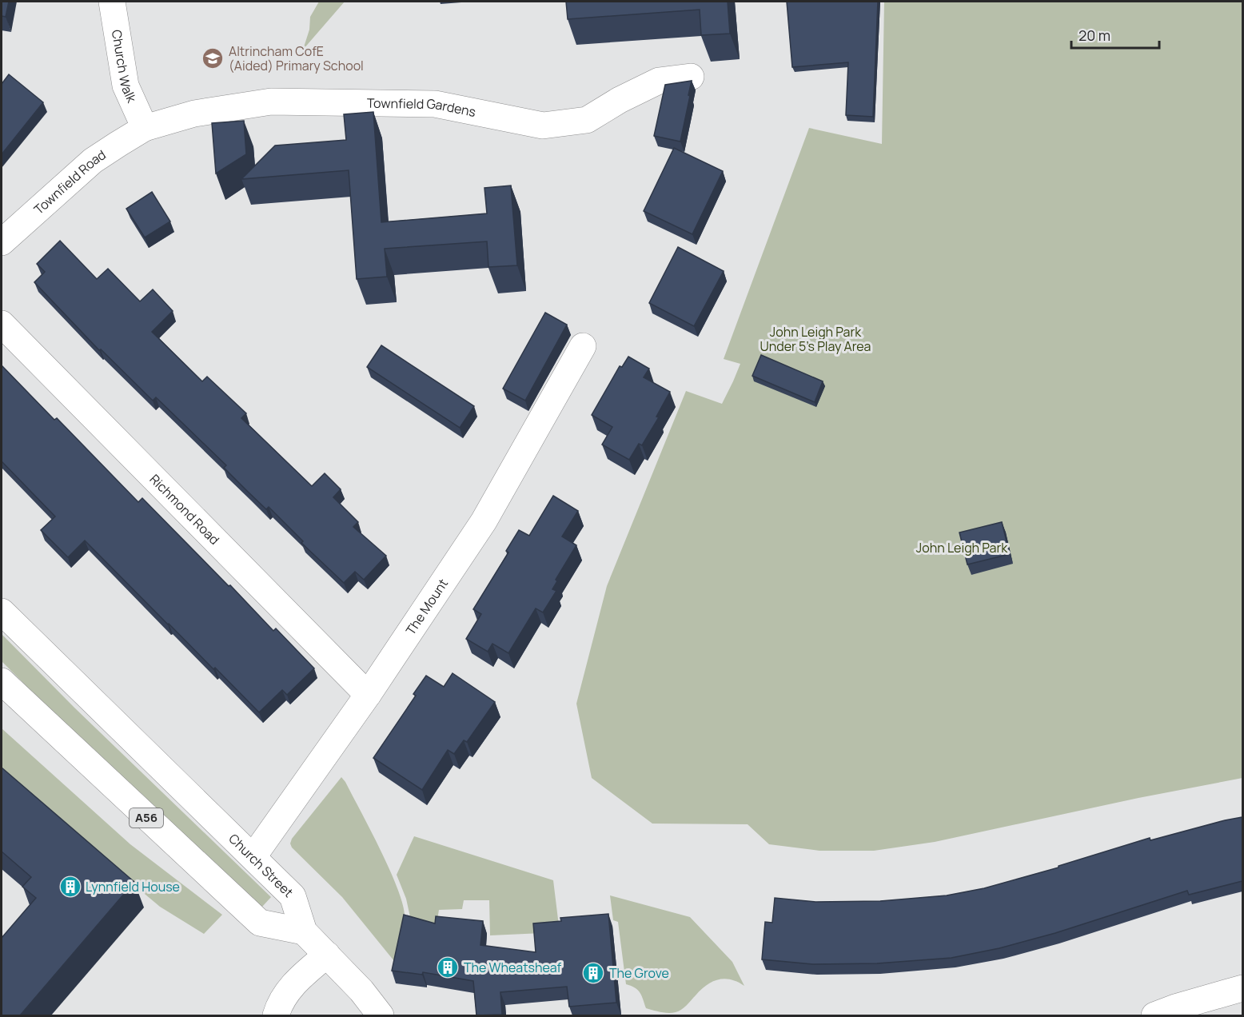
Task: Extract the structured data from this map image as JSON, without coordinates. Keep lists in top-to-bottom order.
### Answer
{
  "streets": {
    "main road": [
      "Church Walk",
      "Townfield Gardens",
      "Townfield Road",
      "Richmond Road",
      "The Mount",
      "A56",
      "Church Street"
    ]
  },
  "crossings": [
    ["Church Walk", "Townfield Gardens"],
    ["Church Walk", "Townfield Road"],
    ["Townfield Gardens", "Townfield Road"],
    ["Richmond Road", "The Mount"],
    ["The Mount", "Church Street"],
    ["A56", "Church Street"]
  ],
  "parks": ["John Leigh Park Under 5's Play Area", "John Leigh Park"],
  "places": {
    "school or university": ["Altrincham CofE (Aided) Primary School"],
    "building": ["Lynnfield House", "The Wheatsheaf", "The Grove"]
  },
  "scale_bar": "20 m"
}
